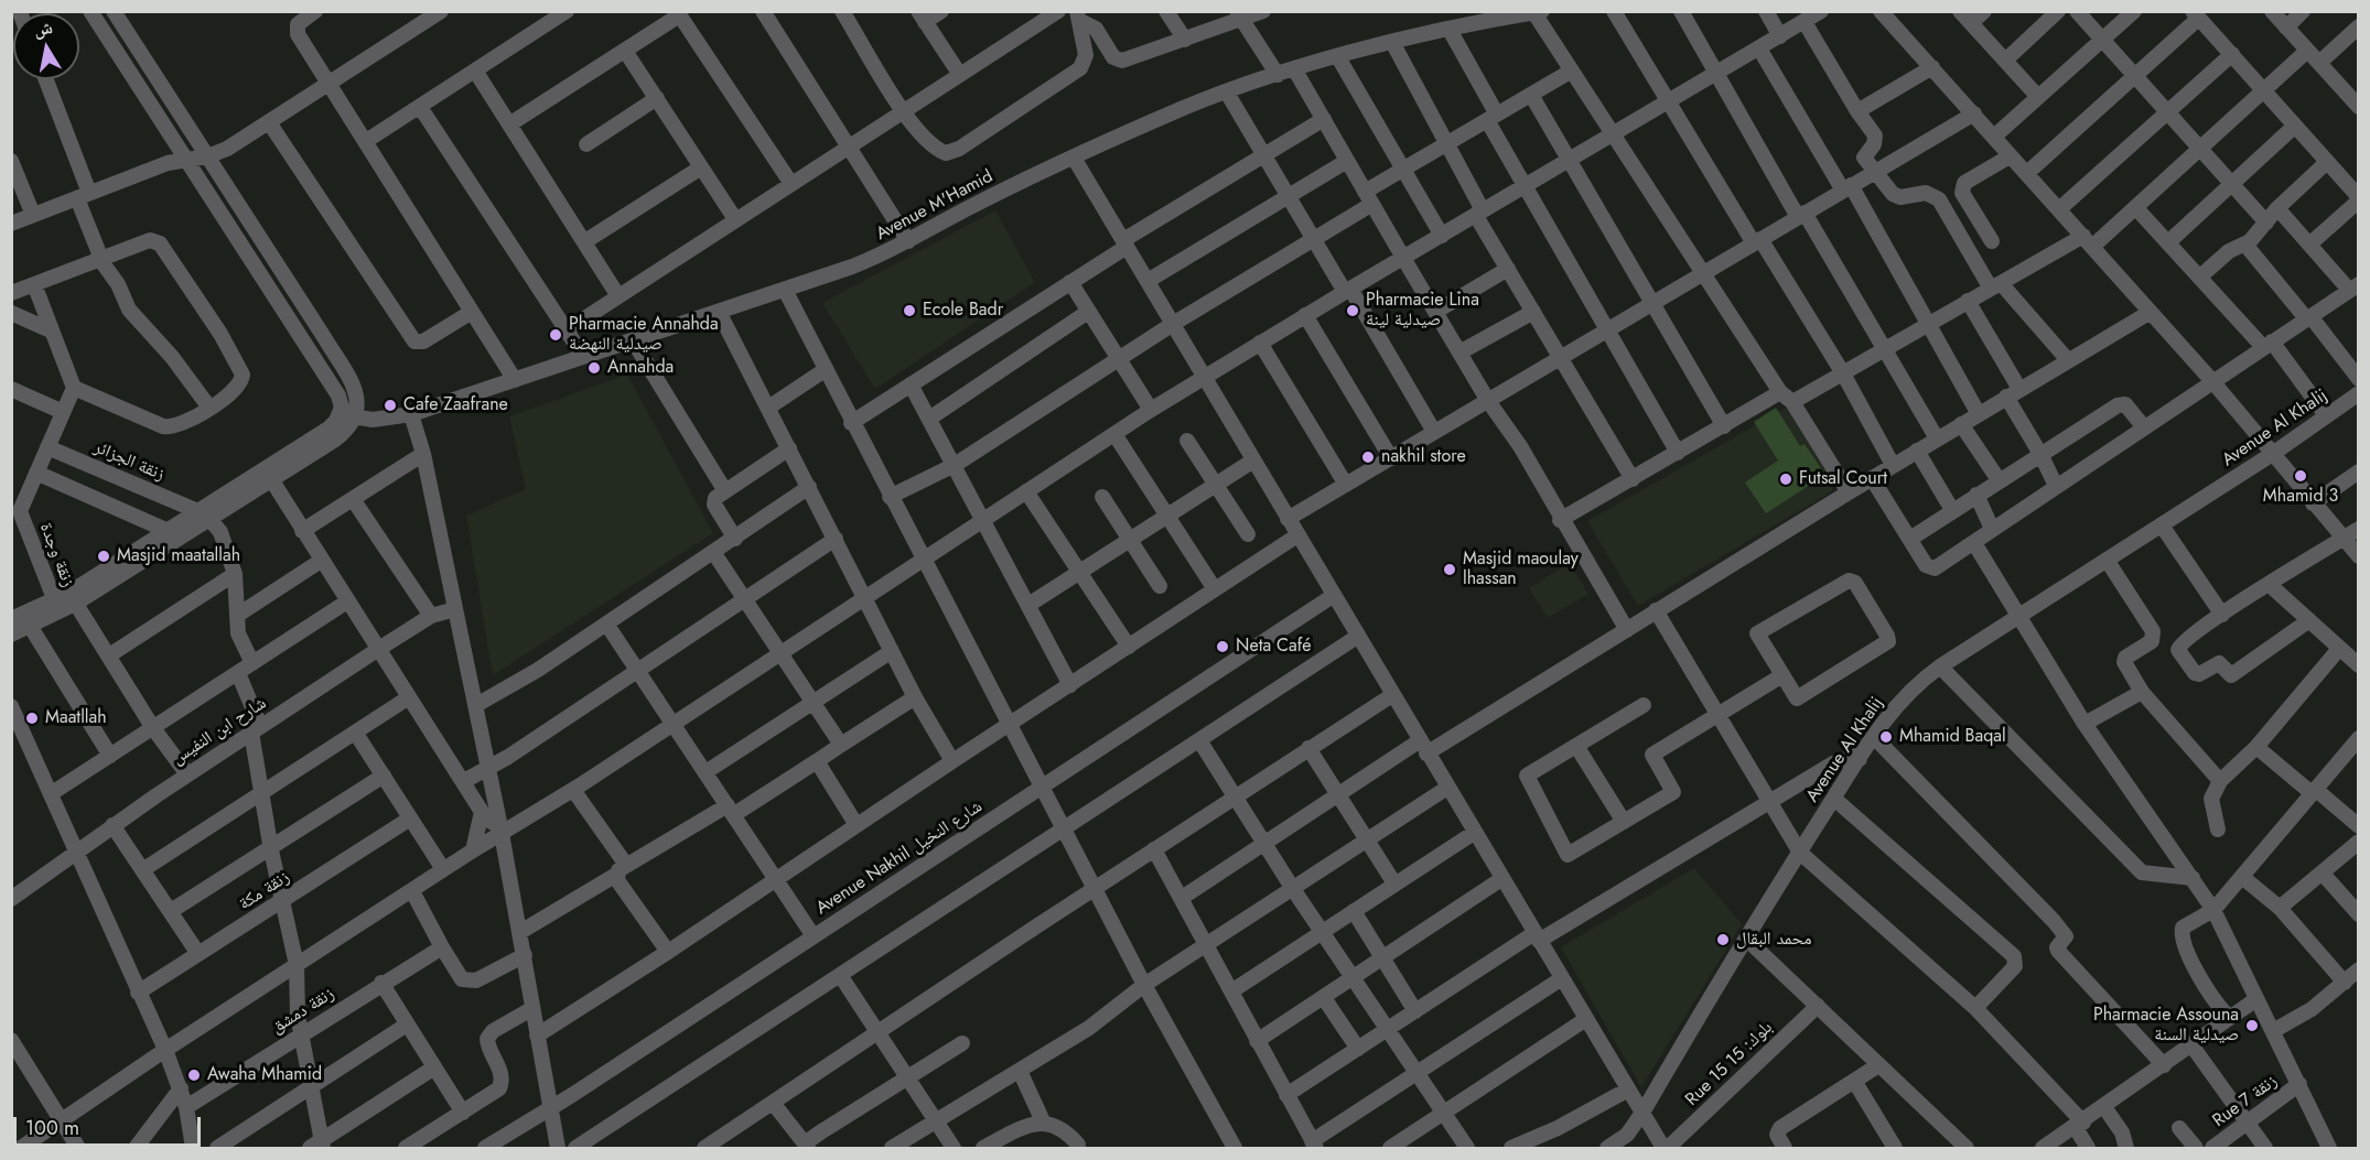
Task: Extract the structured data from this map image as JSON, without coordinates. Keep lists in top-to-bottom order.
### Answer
{
  "streets": {
    "street": [
      "Avenue M'Hamid",
      "Avenue Al Khalij",
      "زنقة الجزائر",
      "زنقة وجدة",
      "شارح ابن النفيس",
      "Avenue Nakhil شارع النخيل",
      "زنقة مكة",
      "زنقة دمشق",
      "Rue 15 بلوك: 15",
      "Rue 7 زنقة"
    ]
  },
  "places": [
    "Ecole Badr",
    "Pharmacie Lina صيدلية لينة",
    "Pharmacie Annahda صيدلية النهضة",
    "Annahda",
    "Cafe Zaafrane",
    "nakhil store",
    "Mhamid 3",
    "Futsal Court",
    "Masjid maatallah",
    "Masjid maoulay lhassan",
    "Neta Café",
    "Maatllah",
    "Mhamid Baqal",
    "محمد البقال",
    "Pharmacie Assouna صيدلية السنة",
    "Awaha Mhamid"
  ],
  "scale_bar": "100 m",
  "north": "top"
}
